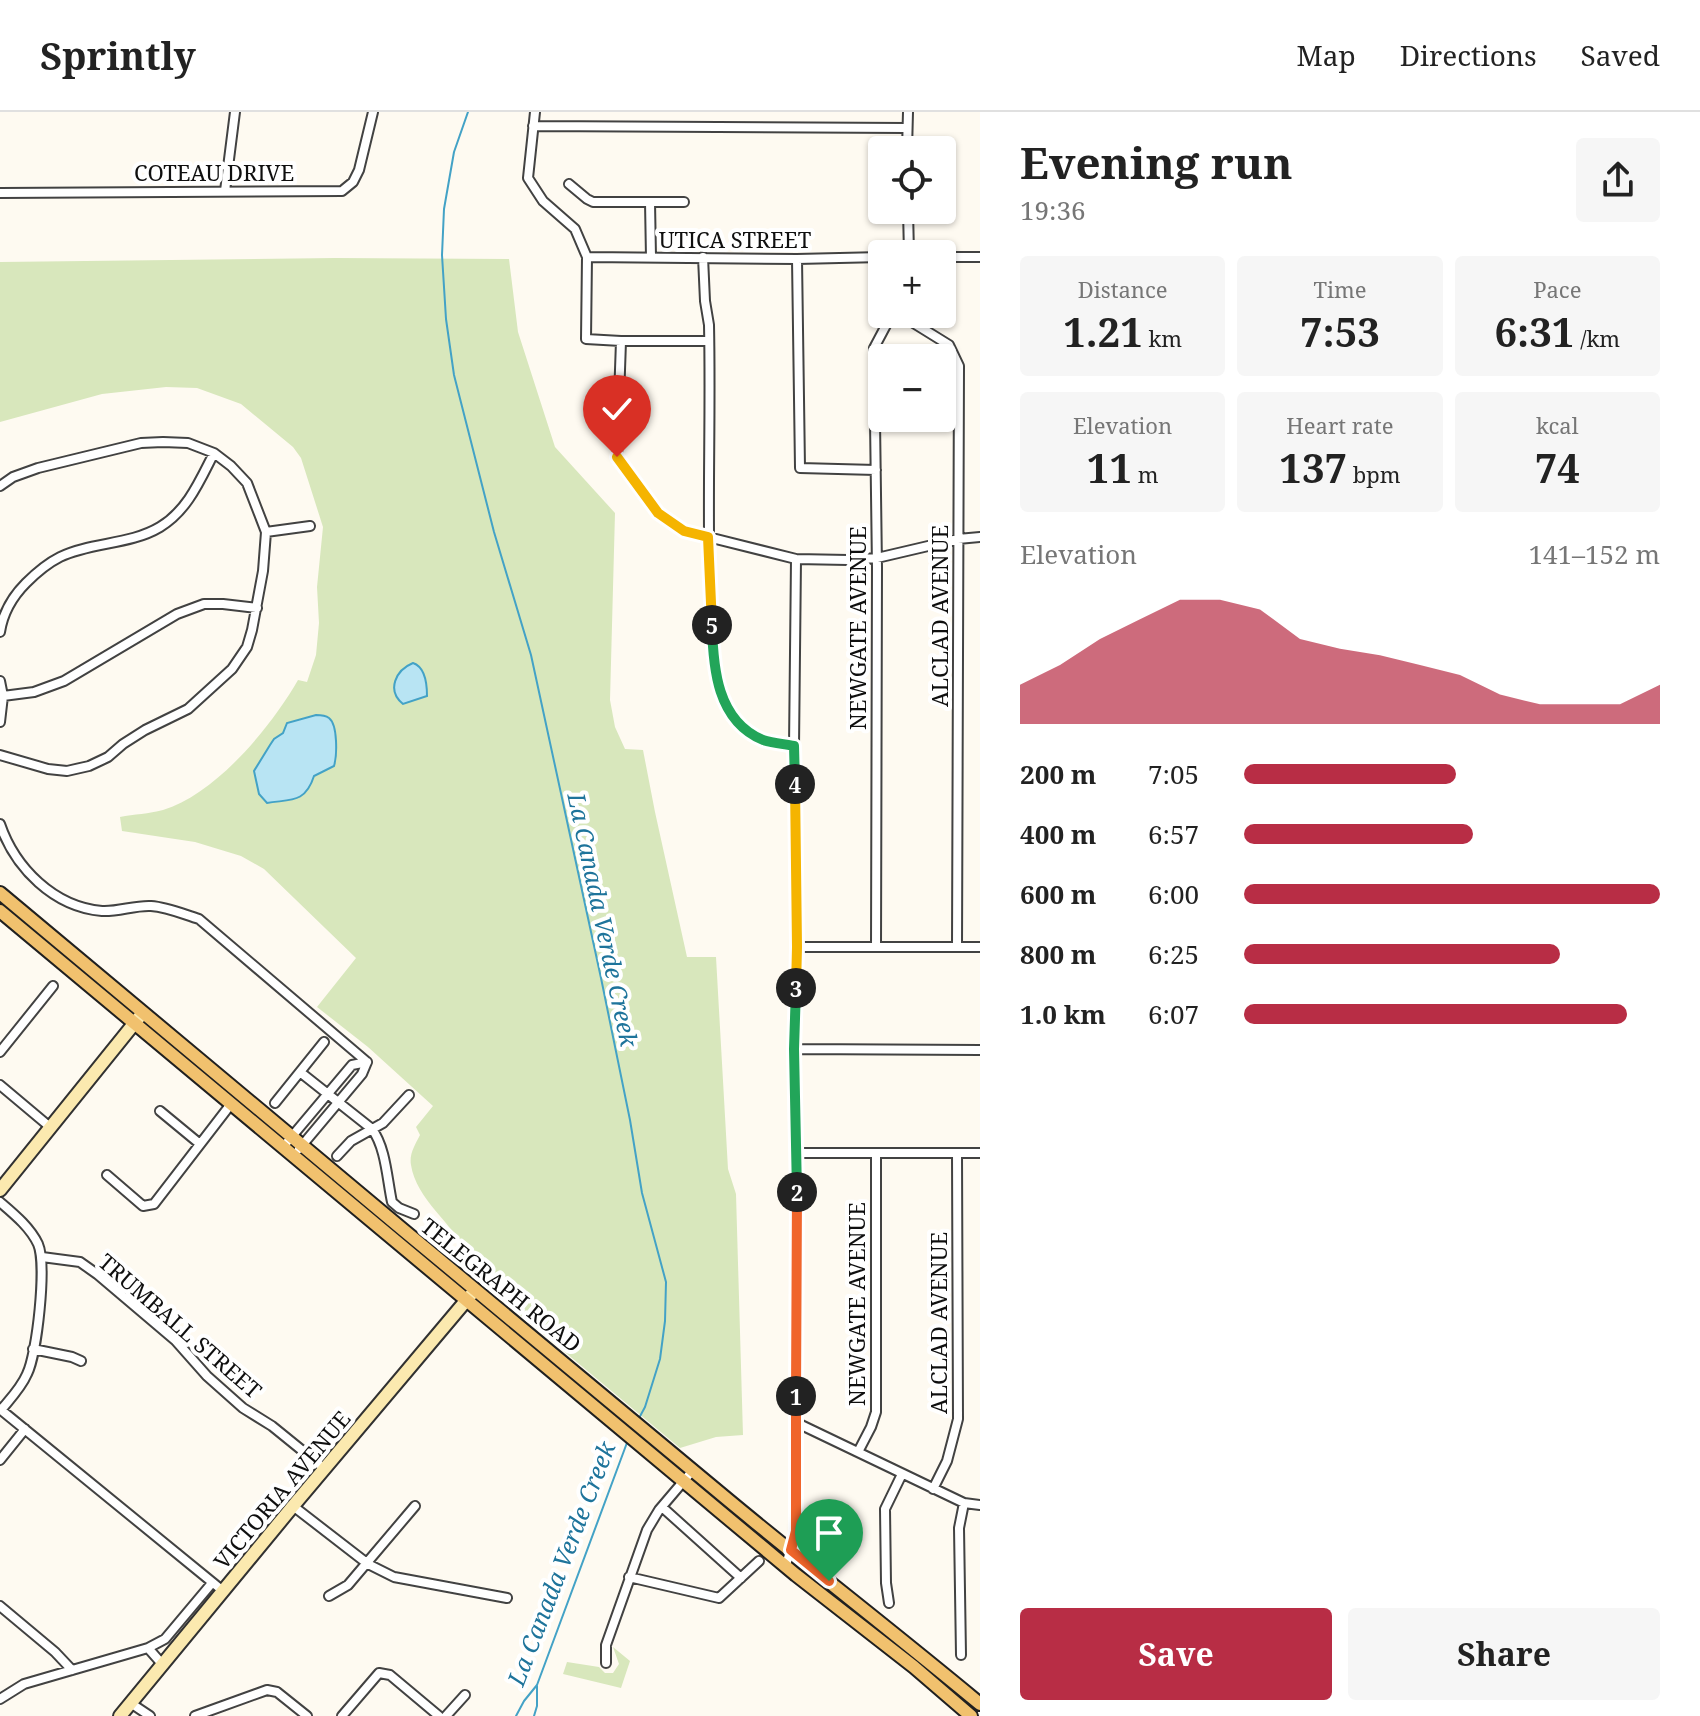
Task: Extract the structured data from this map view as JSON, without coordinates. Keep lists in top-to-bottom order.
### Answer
{
  "streets": {
    "main road": ["TELEGRAPH ROAD"],
    "street": [
      "COTEAU DRIVE",
      "UTICA STREET",
      "ALCLAD AVENUE",
      "NEWGATE AVENUE",
      "TRUMBALL STREET",
      "VICTORIA AVENUE"
    ]
  },
  "crossings": [
    ["TELEGRAPH ROAD", "VICTORIA AVENUE"],
    ["TRUMBALL STREET", "VICTORIA AVENUE"]
  ],
  "water": ["La Canada Verde Creek"],
  "page": {
    "header": "Sprintly",
    "nav": ["Map", "Directions", "Saved"],
    "heading": ["Evening run", "19:36"],
    "map_buttons": ["+", "−"],
    "stats": [
      ["Distance", "1.21 km"],
      ["Time", "7:53"],
      ["Pace", "6:31 /km"],
      ["Elevation", "11 m"],
      ["Heart rate", "137 bpm"],
      ["kcal", "74"]
    ],
    "chart": ["Elevation", "141–152 m"],
    "pins": [
      "5",
      "4",
      "3",
      "2",
      "1"
    ],
    "list": [
      {
        "name": "200 m",
        "note": "7:05"
      },
      {
        "name": "400 m",
        "note": "6:57"
      },
      {
        "name": "600 m",
        "note": "6:00"
      },
      {
        "name": "800 m",
        "note": "6:25"
      },
      {
        "name": "1.0 km",
        "note": "6:07"
      }
    ],
    "buttons": ["Save", "Share"]
  }
}
